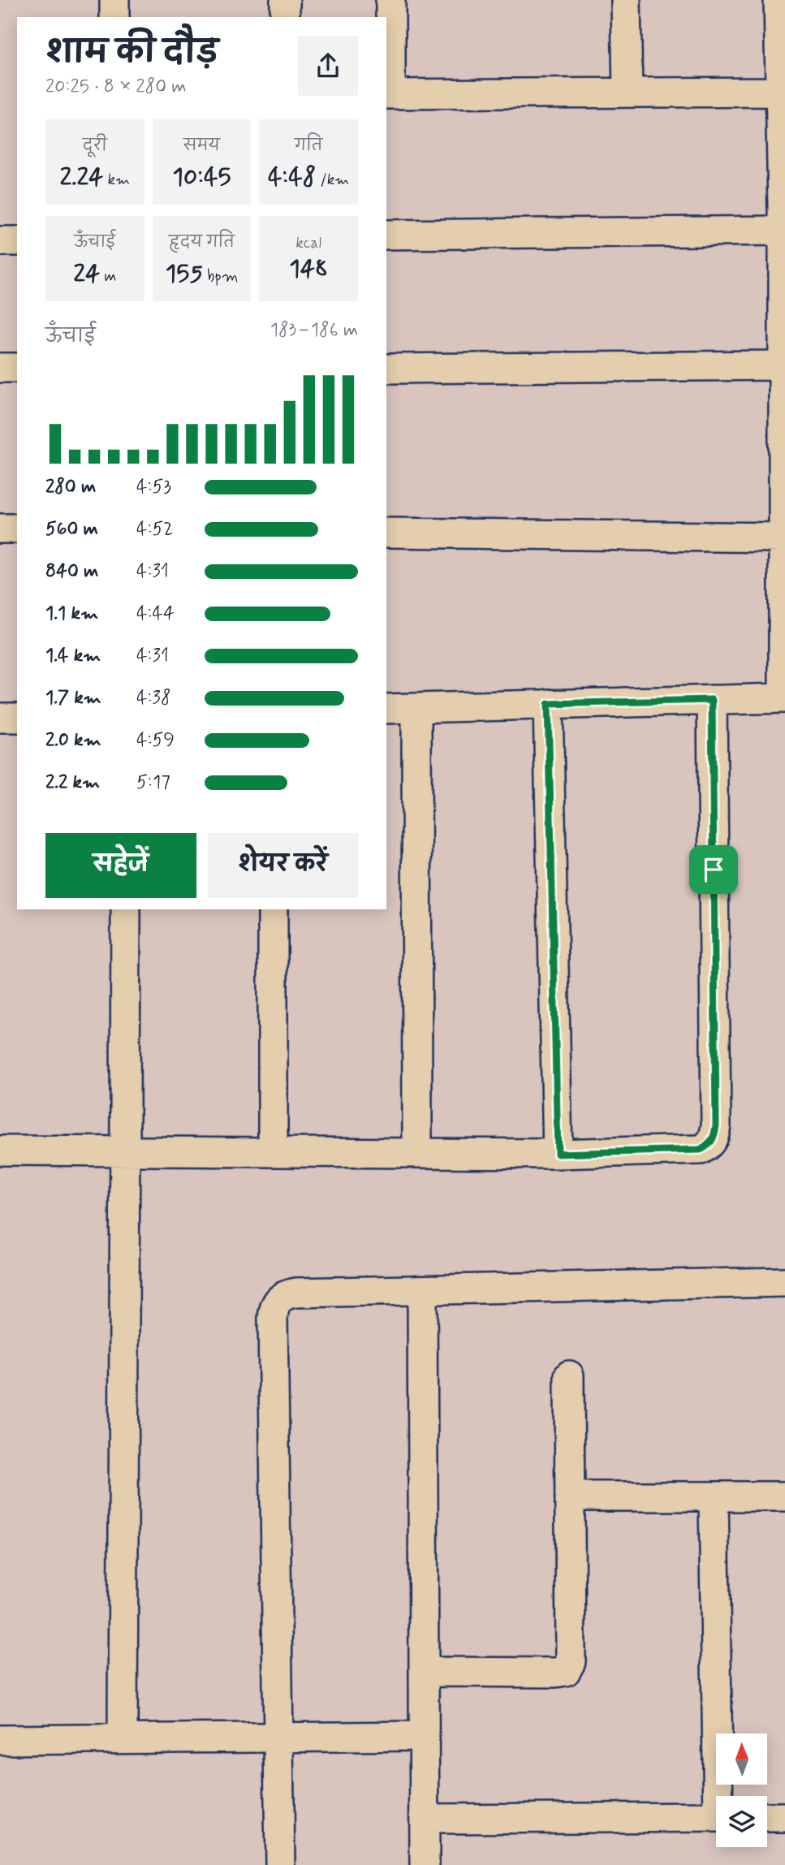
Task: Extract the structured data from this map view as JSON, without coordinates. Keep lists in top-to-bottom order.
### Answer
{
  "north": "top",
  "page": {
    "heading": ["शाम की दौड़", "20:25 · 8 × 280 m"],
    "stats": [
      ["दूरी", "2.24 km"],
      ["समय", "10:45"],
      ["गति", "4:48 /km"],
      ["ऊँचाई", "24 m"],
      ["हृदय गति", "155 bpm"],
      ["kcal", "148"]
    ],
    "chart": ["ऊँचाई", "183–186 m"],
    "list": [
      {
        "name": "280 m",
        "note": "4:53"
      },
      {
        "name": "560 m",
        "note": "4:52"
      },
      {
        "name": "840 m",
        "note": "4:31"
      },
      {
        "name": "1.1 km",
        "note": "4:44"
      },
      {
        "name": "1.4 km",
        "note": "4:31"
      },
      {
        "name": "1.7 km",
        "note": "4:38"
      },
      {
        "name": "2.0 km",
        "note": "4:59"
      },
      {
        "name": "2.2 km",
        "note": "5:17"
      }
    ],
    "buttons": ["सहेजें", "शेयर करें"]
  }
}
